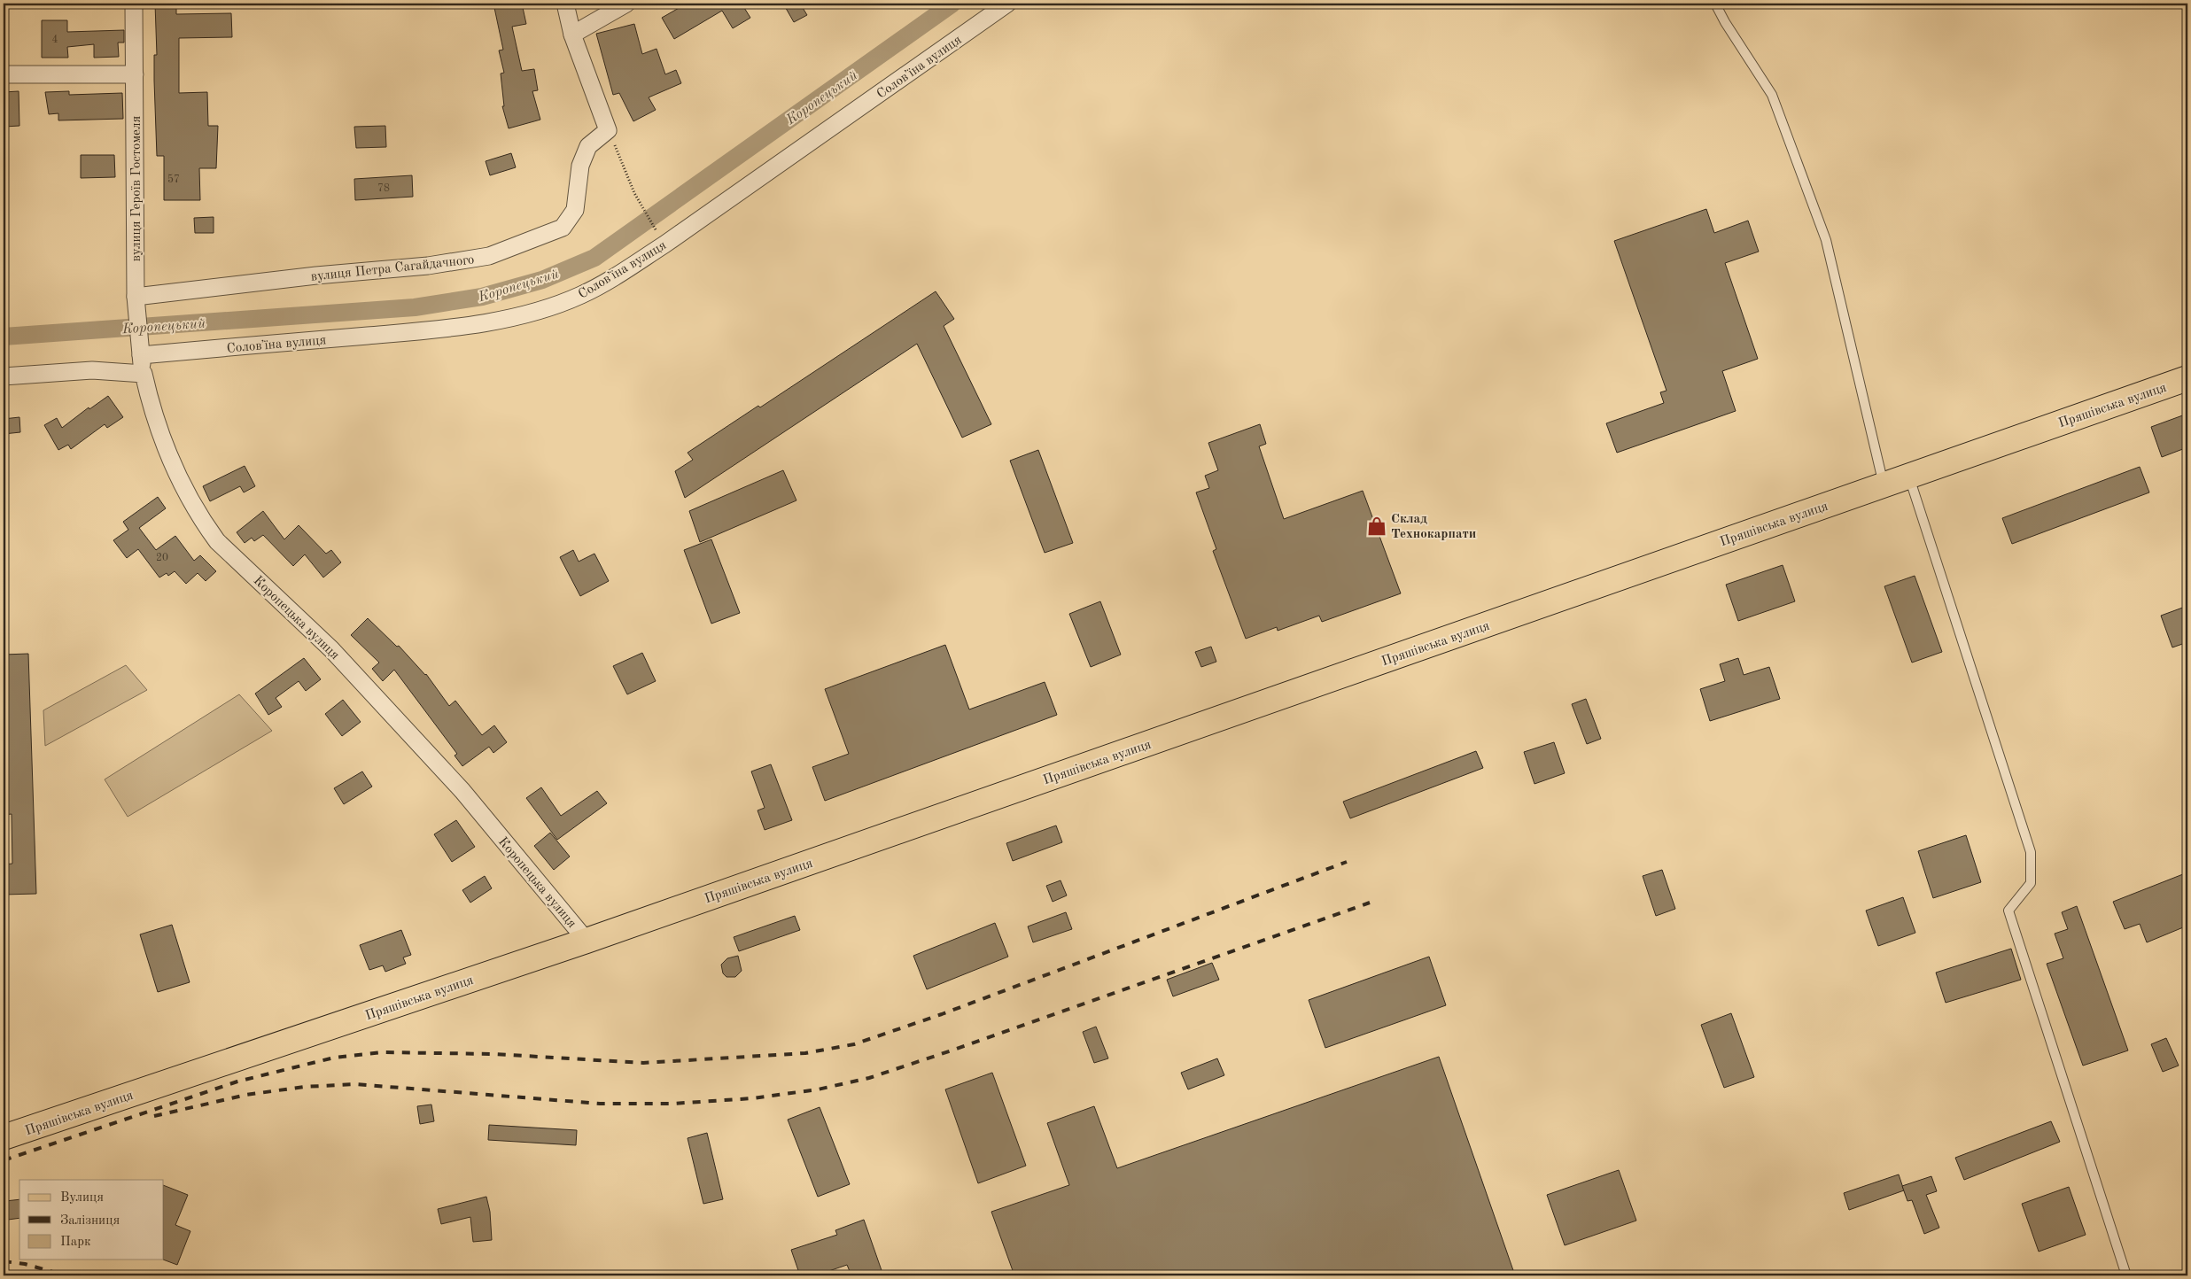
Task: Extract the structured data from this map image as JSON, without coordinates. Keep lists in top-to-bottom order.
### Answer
{
  "streets": {
    "main road": ["Пряшівська вулиця"],
    "street": [
      "Соловʼїна вулиця",
      "вулиця Героїв Гостомеля",
      "вулиця Петра Сагайдачного",
      "Коропецька вулиця"
    ]
  },
  "crossings": [
    ["Соловʼїна вулиця", "вулиця Героїв Гостомеля"],
    ["вулиця Героїв Гостомеля", "вулиця Петра Сагайдачного"],
    ["вулиця Героїв Гостомеля", "Коропецька вулиця"],
    ["Пряшівська вулиця", "Коропецька вулиця"]
  ],
  "water": ["Коропецький"],
  "places": {
    "shop": ["Склад Технокарпати"]
  },
  "house_numbers": [
    "4",
    "57",
    "78",
    "20"
  ],
  "legend": ["Вулиця", "Залізниця", "Парк"]
}
